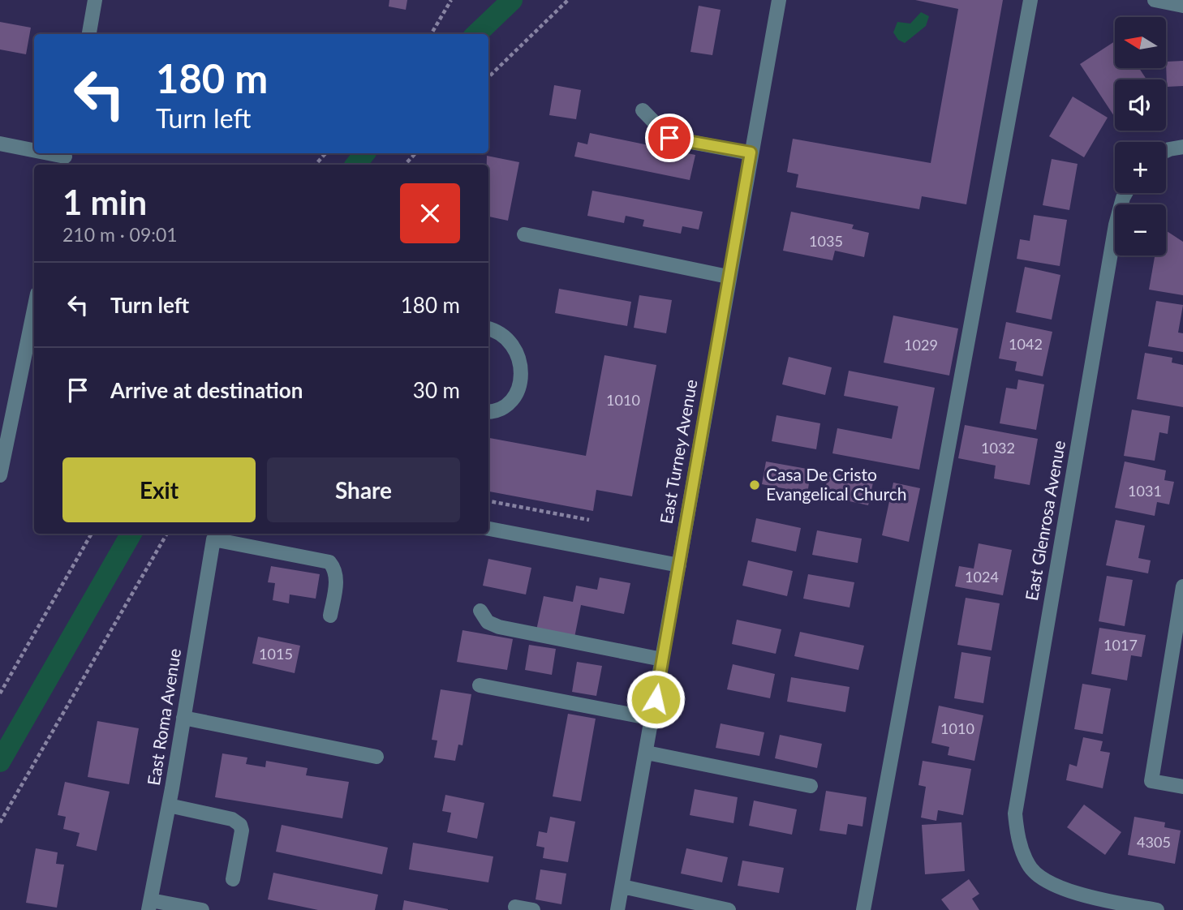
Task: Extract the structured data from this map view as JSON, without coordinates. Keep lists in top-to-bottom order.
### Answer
{
  "streets": {
    "street": ["East Turney Avenue", "East Glenrosa Avenue", "East Roma Avenue"]
  },
  "places": ["Casa De Cristo Evangelical Church"],
  "house_numbers": [
    "1035",
    "1042",
    "1029",
    "1010",
    "1032",
    "1031",
    "1024",
    "1017",
    "1015",
    "1010",
    "4305"
  ],
  "north": "left",
  "page": {
    "map_buttons": ["+", "−"],
    "turn": ["180 m", "Turn left"],
    "heading": ["1 min", "210 m · 09:01"],
    "list": [
      {
        "name": "Turn left",
        "value": "180 m"
      },
      {
        "name": "Arrive at destination",
        "value": "30 m"
      }
    ],
    "buttons": ["Exit", "Share"]
  }
}
